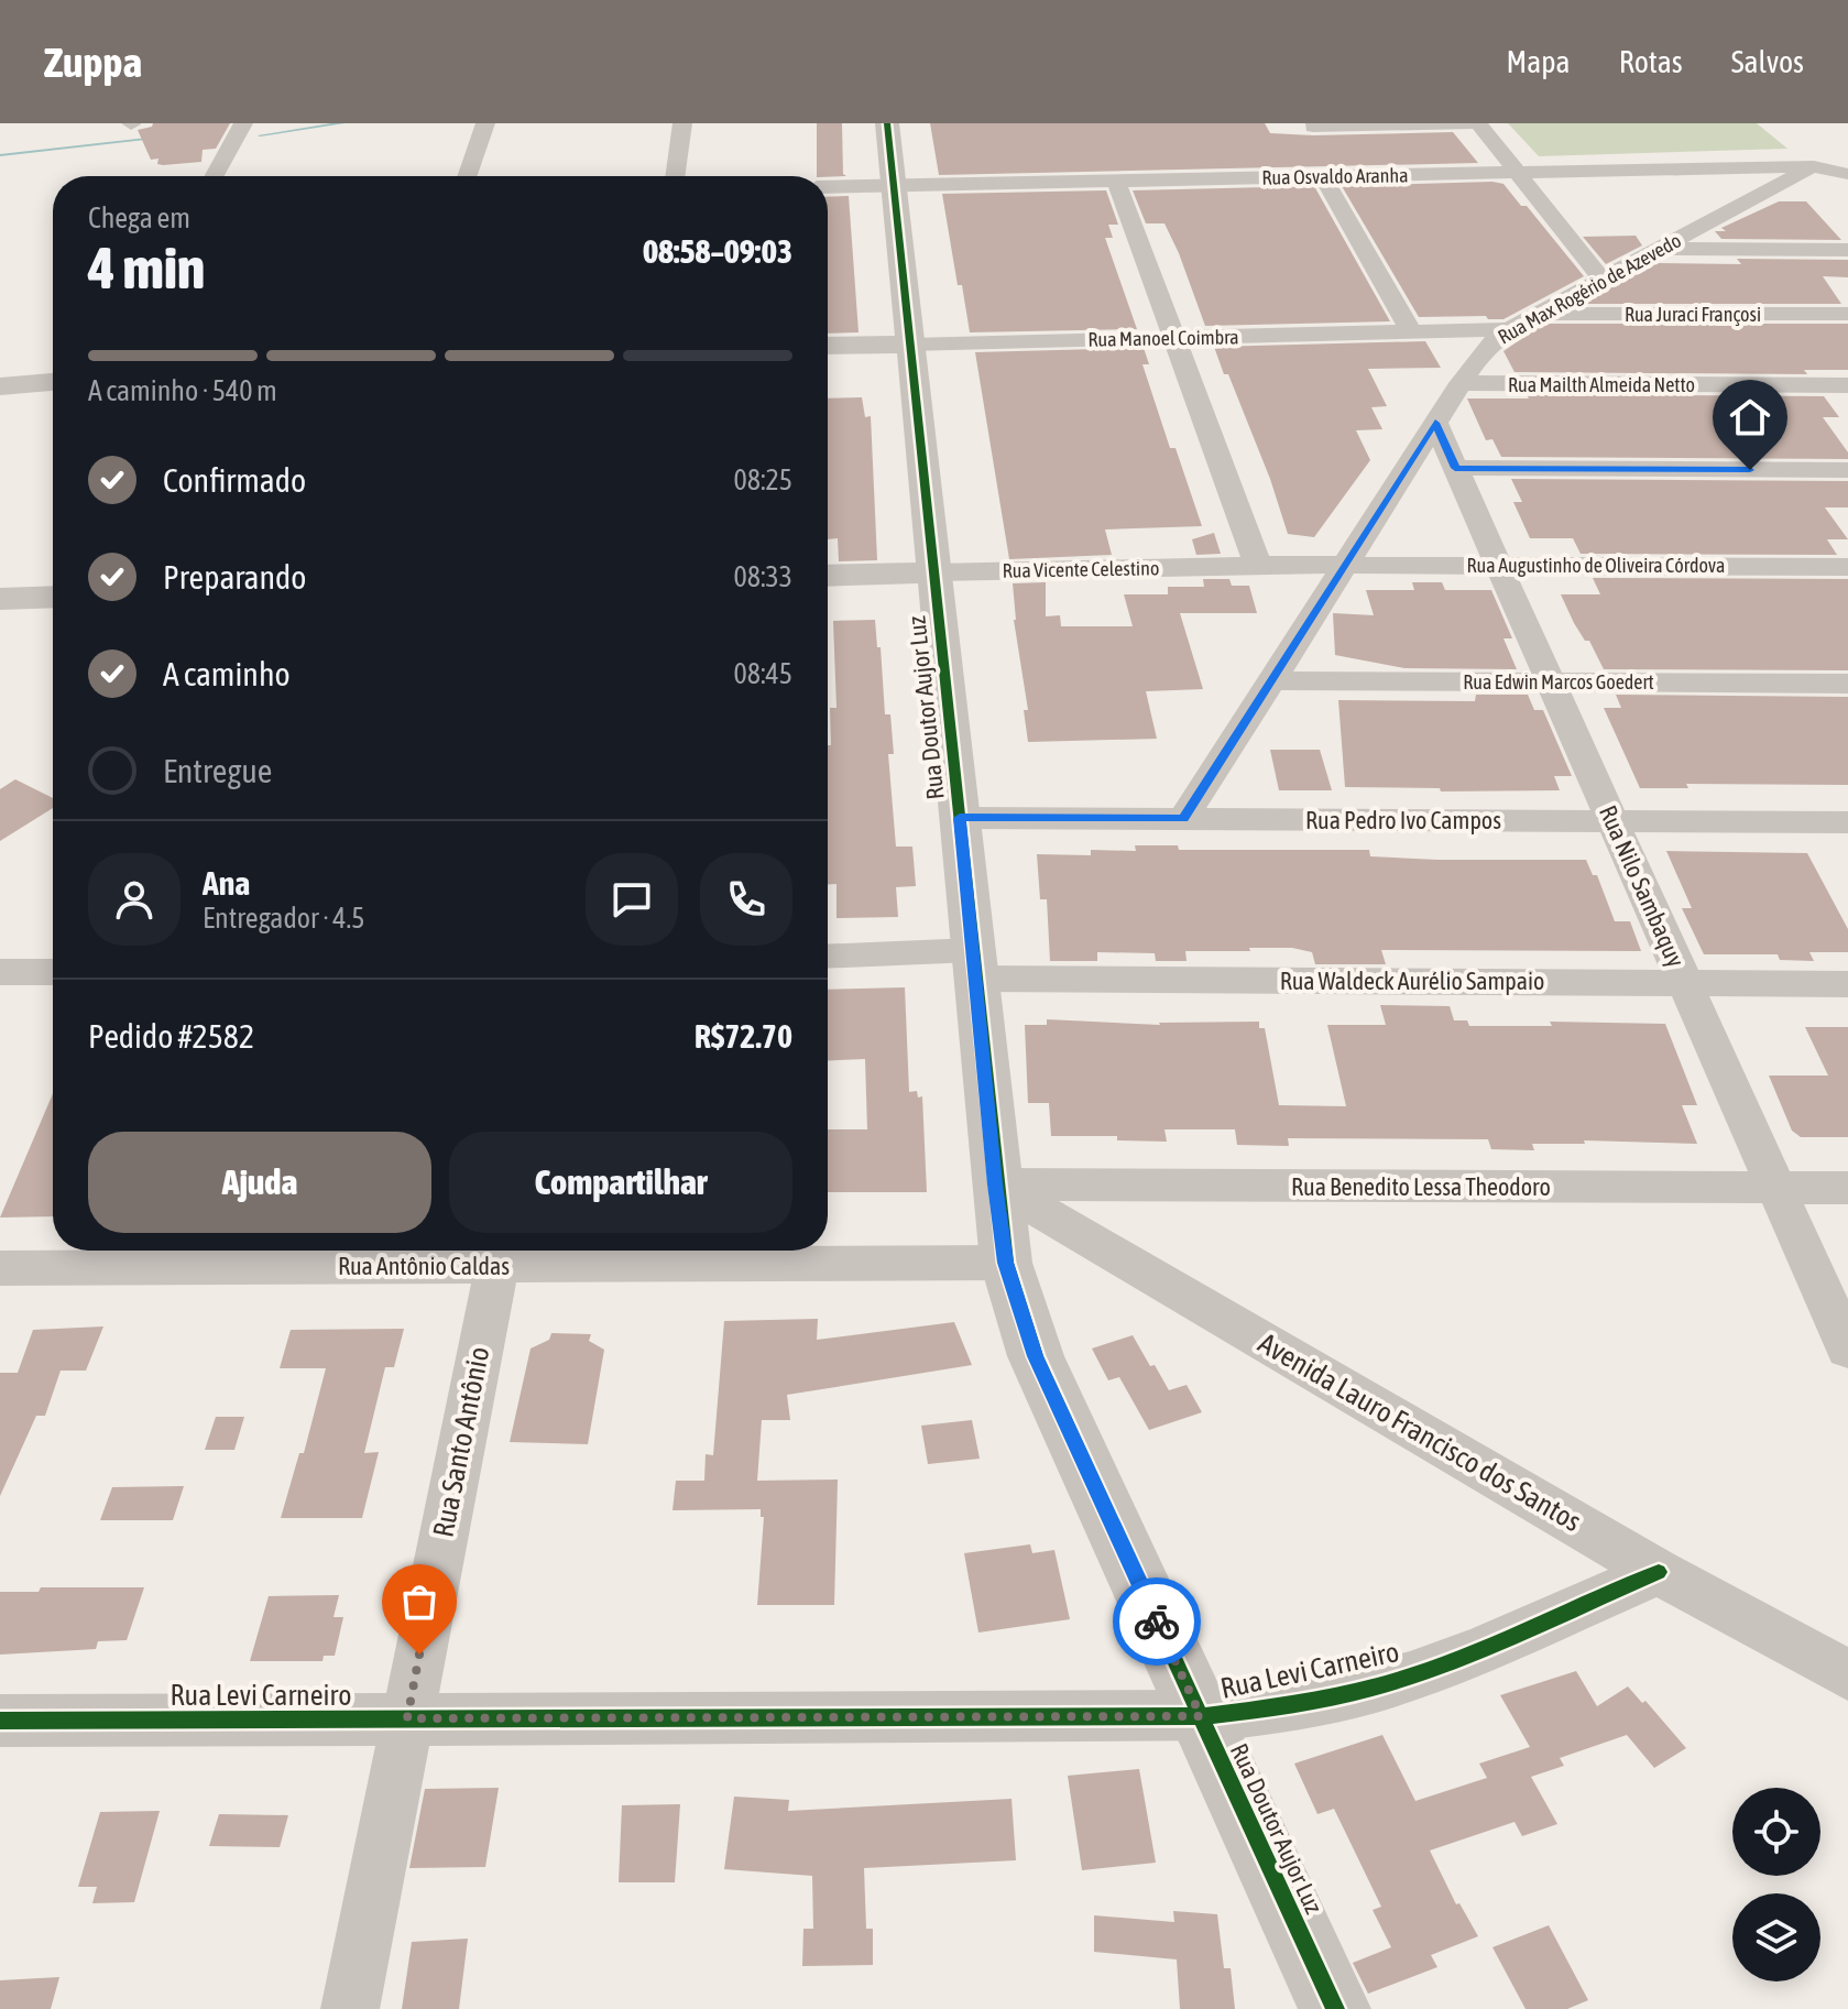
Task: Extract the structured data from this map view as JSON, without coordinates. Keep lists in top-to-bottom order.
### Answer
{
  "streets": {
    "street": [
      "Rua Osvaldo Aranha",
      "Rua Max Rogério de Azevedo",
      "Rua Juraci Françosi",
      "Rua Manoel Coimbra",
      "Rua Mailth Almeida Netto",
      "Rua Augustinho de Oliveira Córdova",
      "Rua Vicente Celestino",
      "Rua Edwin Marcos Goedert",
      "Rua Doutor Aujor Luz",
      "Rua Pedro Ivo Campos",
      "Rua Nilo Sambaquy",
      "Rua Waldeck Aurélio Sampaio",
      "Rua Benedito Lessa Theodoro",
      "Rua Antônio Caldas",
      "Avenida Lauro Francisco dos Santos",
      "Rua Santo Antônio",
      "Rua Levi Carneiro"
    ]
  },
  "crossings": [
    ["Rua Osvaldo Aranha", "Rua Max Rogério de Azevedo"],
    ["Rua Osvaldo Aranha", "Rua Doutor Aujor Luz"],
    ["Rua Max Rogério de Azevedo", "Rua Juraci Françosi"],
    ["Rua Max Rogério de Azevedo", "Rua Manoel Coimbra"],
    ["Rua Max Rogério de Azevedo", "Rua Mailth Almeida Netto"],
    ["Rua Max Rogério de Azevedo", "Rua Augustinho de Oliveira Córdova"],
    ["Rua Max Rogério de Azevedo", "Rua Vicente Celestino"],
    ["Rua Max Rogério de Azevedo", "Rua Edwin Marcos Goedert"],
    ["Rua Max Rogério de Azevedo", "Rua Pedro Ivo Campos"],
    ["Rua Max Rogério de Azevedo", "Rua Nilo Sambaquy"],
    ["Rua Manoel Coimbra", "Rua Doutor Aujor Luz"],
    ["Rua Augustinho de Oliveira Córdova", "Rua Vicente Celestino"],
    ["Rua Augustinho de Oliveira Córdova", "Rua Nilo Sambaquy"],
    ["Rua Vicente Celestino", "Rua Doutor Aujor Luz"],
    ["Rua Edwin Marcos Goedert", "Rua Nilo Sambaquy"],
    ["Rua Doutor Aujor Luz", "Rua Pedro Ivo Campos"],
    ["Rua Doutor Aujor Luz", "Rua Waldeck Aurélio Sampaio"],
    ["Rua Doutor Aujor Luz", "Rua Benedito Lessa Theodoro"],
    ["Rua Doutor Aujor Luz", "Rua Antônio Caldas"],
    ["Rua Doutor Aujor Luz", "Avenida Lauro Francisco dos Santos"],
    ["Rua Doutor Aujor Luz", "Rua Levi Carneiro"],
    ["Rua Pedro Ivo Campos", "Rua Nilo Sambaquy"],
    ["Rua Nilo Sambaquy", "Rua Waldeck Aurélio Sampaio"],
    ["Rua Nilo Sambaquy", "Rua Benedito Lessa Theodoro"],
    ["Rua Benedito Lessa Theodoro", "Avenida Lauro Francisco dos Santos"],
    ["Rua Antônio Caldas", "Rua Santo Antônio"],
    ["Avenida Lauro Francisco dos Santos", "Rua Levi Carneiro"],
    ["Rua Santo Antônio", "Rua Levi Carneiro"]
  ],
  "page": {
    "header": "Zuppa",
    "nav": ["Mapa", "Rotas", "Salvos"],
    "heading": ["4 min", "Chega em", "08:58–09:03"],
    "panel": [
      "Ana",
      "Entregador · 4.5",
      "Pedido #2582",
      "R$72.70"
    ],
    "bar": "A caminho · 540 m",
    "list": [
      ["Confirmado", "08:25"],
      ["Preparando", "08:33"],
      ["A caminho", "08:45"],
      "Entregue"
    ],
    "buttons": ["Ajuda", "Compartilhar"]
  }
}
